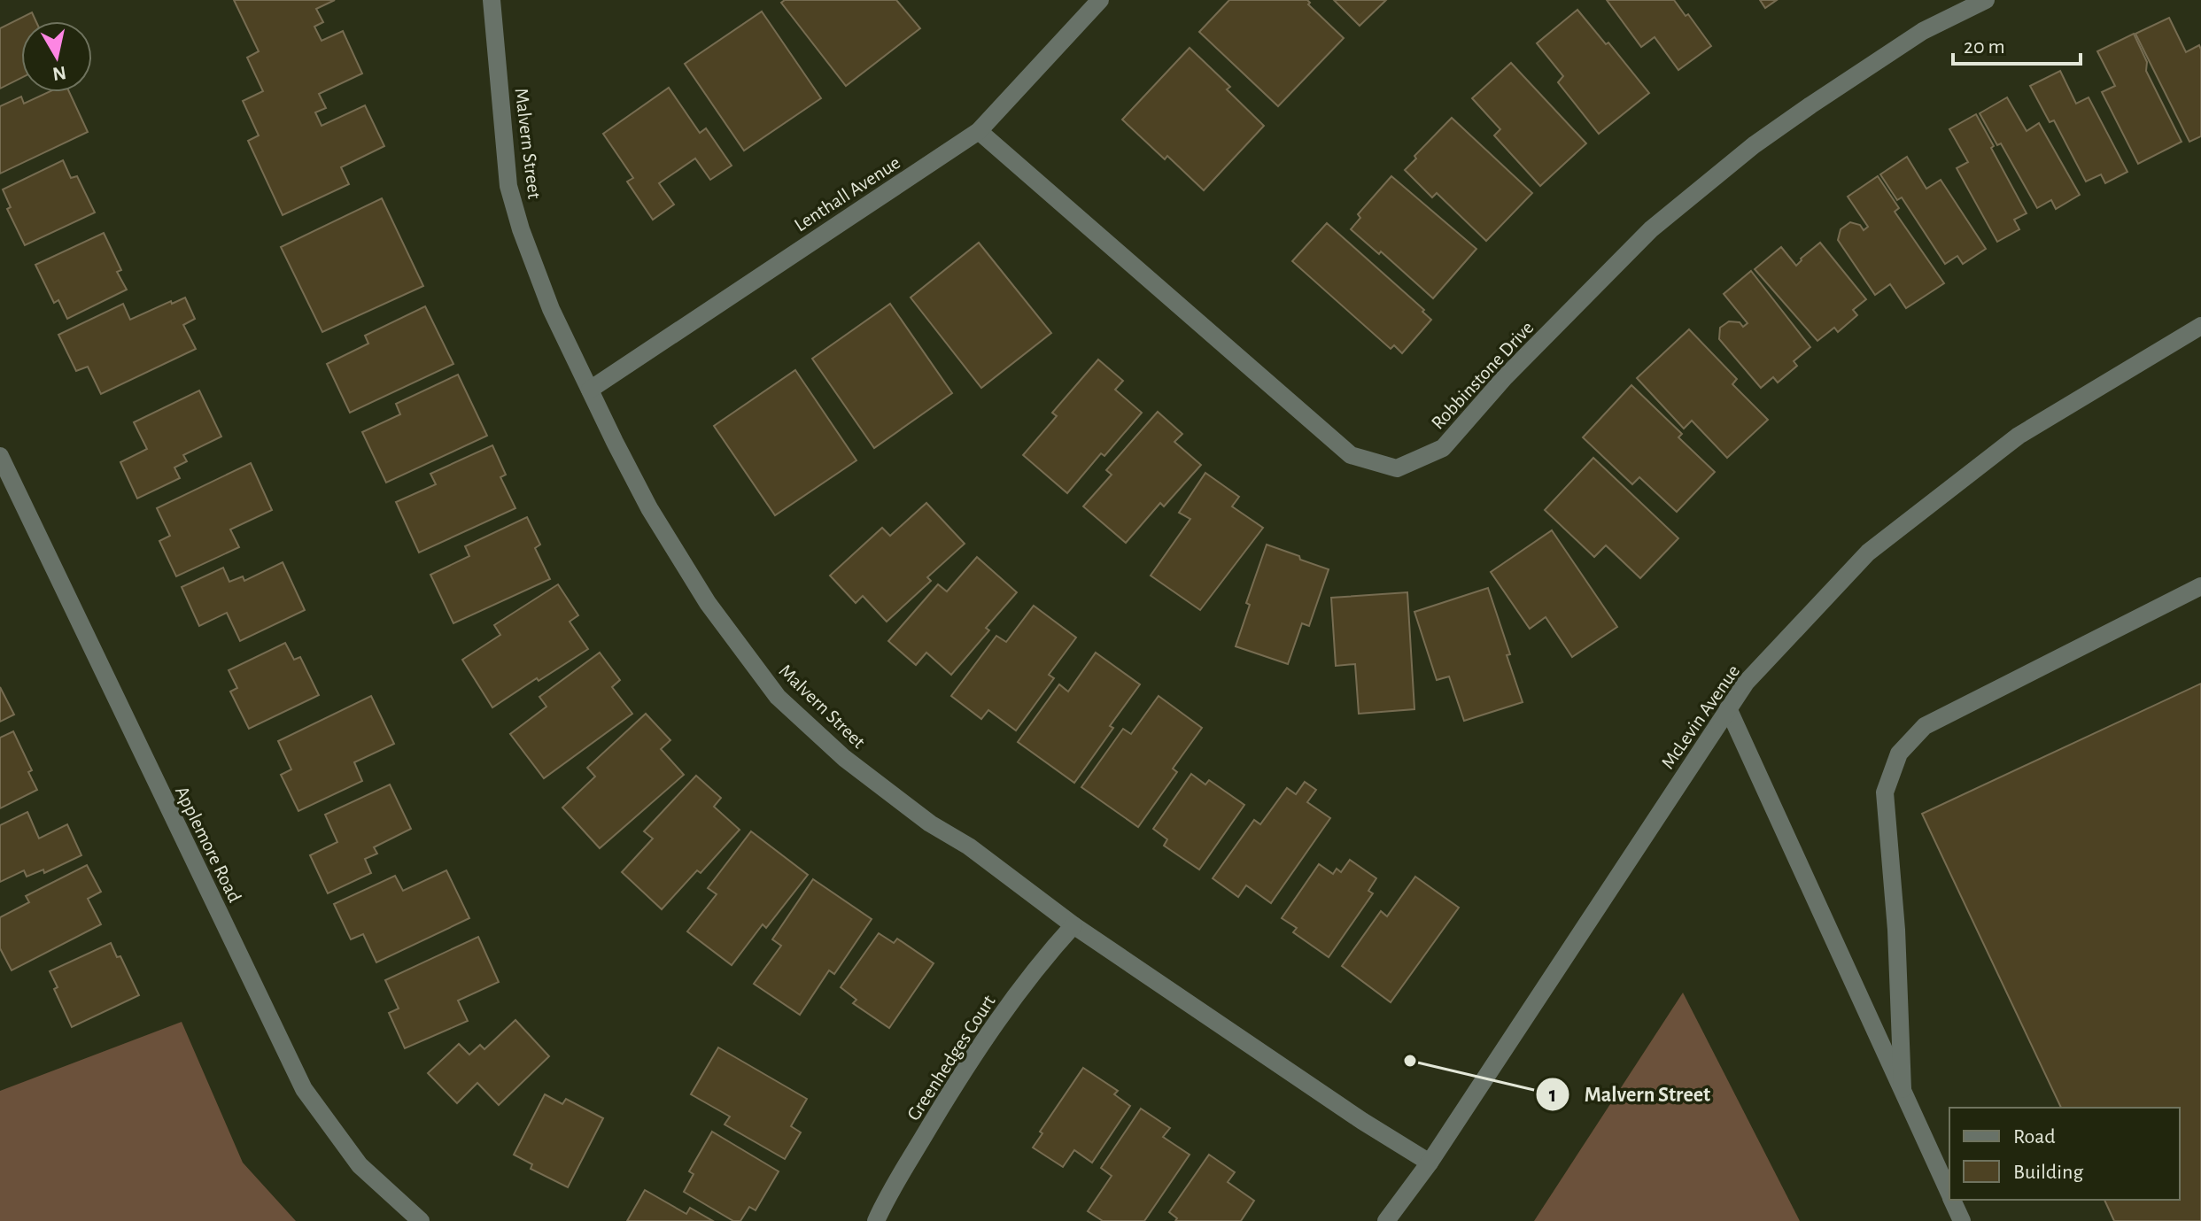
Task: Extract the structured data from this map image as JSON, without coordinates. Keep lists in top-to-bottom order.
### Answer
{
  "streets": {
    "street": [
      "Malvern Street",
      "Lenthall Avenue",
      "Robbinstone Drive",
      "McLevin Avenue",
      "Applemore Road",
      "Greenhedges Court"
    ]
  },
  "crossings": [
    ["Malvern Street", "Lenthall Avenue"],
    ["Malvern Street", "McLevin Avenue"],
    ["Malvern Street", "Greenhedges Court"],
    ["Lenthall Avenue", "Robbinstone Drive"]
  ],
  "places": ["Malvern Street"],
  "legend": ["Road", "Building"],
  "scale_bar": "20 m",
  "north": "bottom"
}
